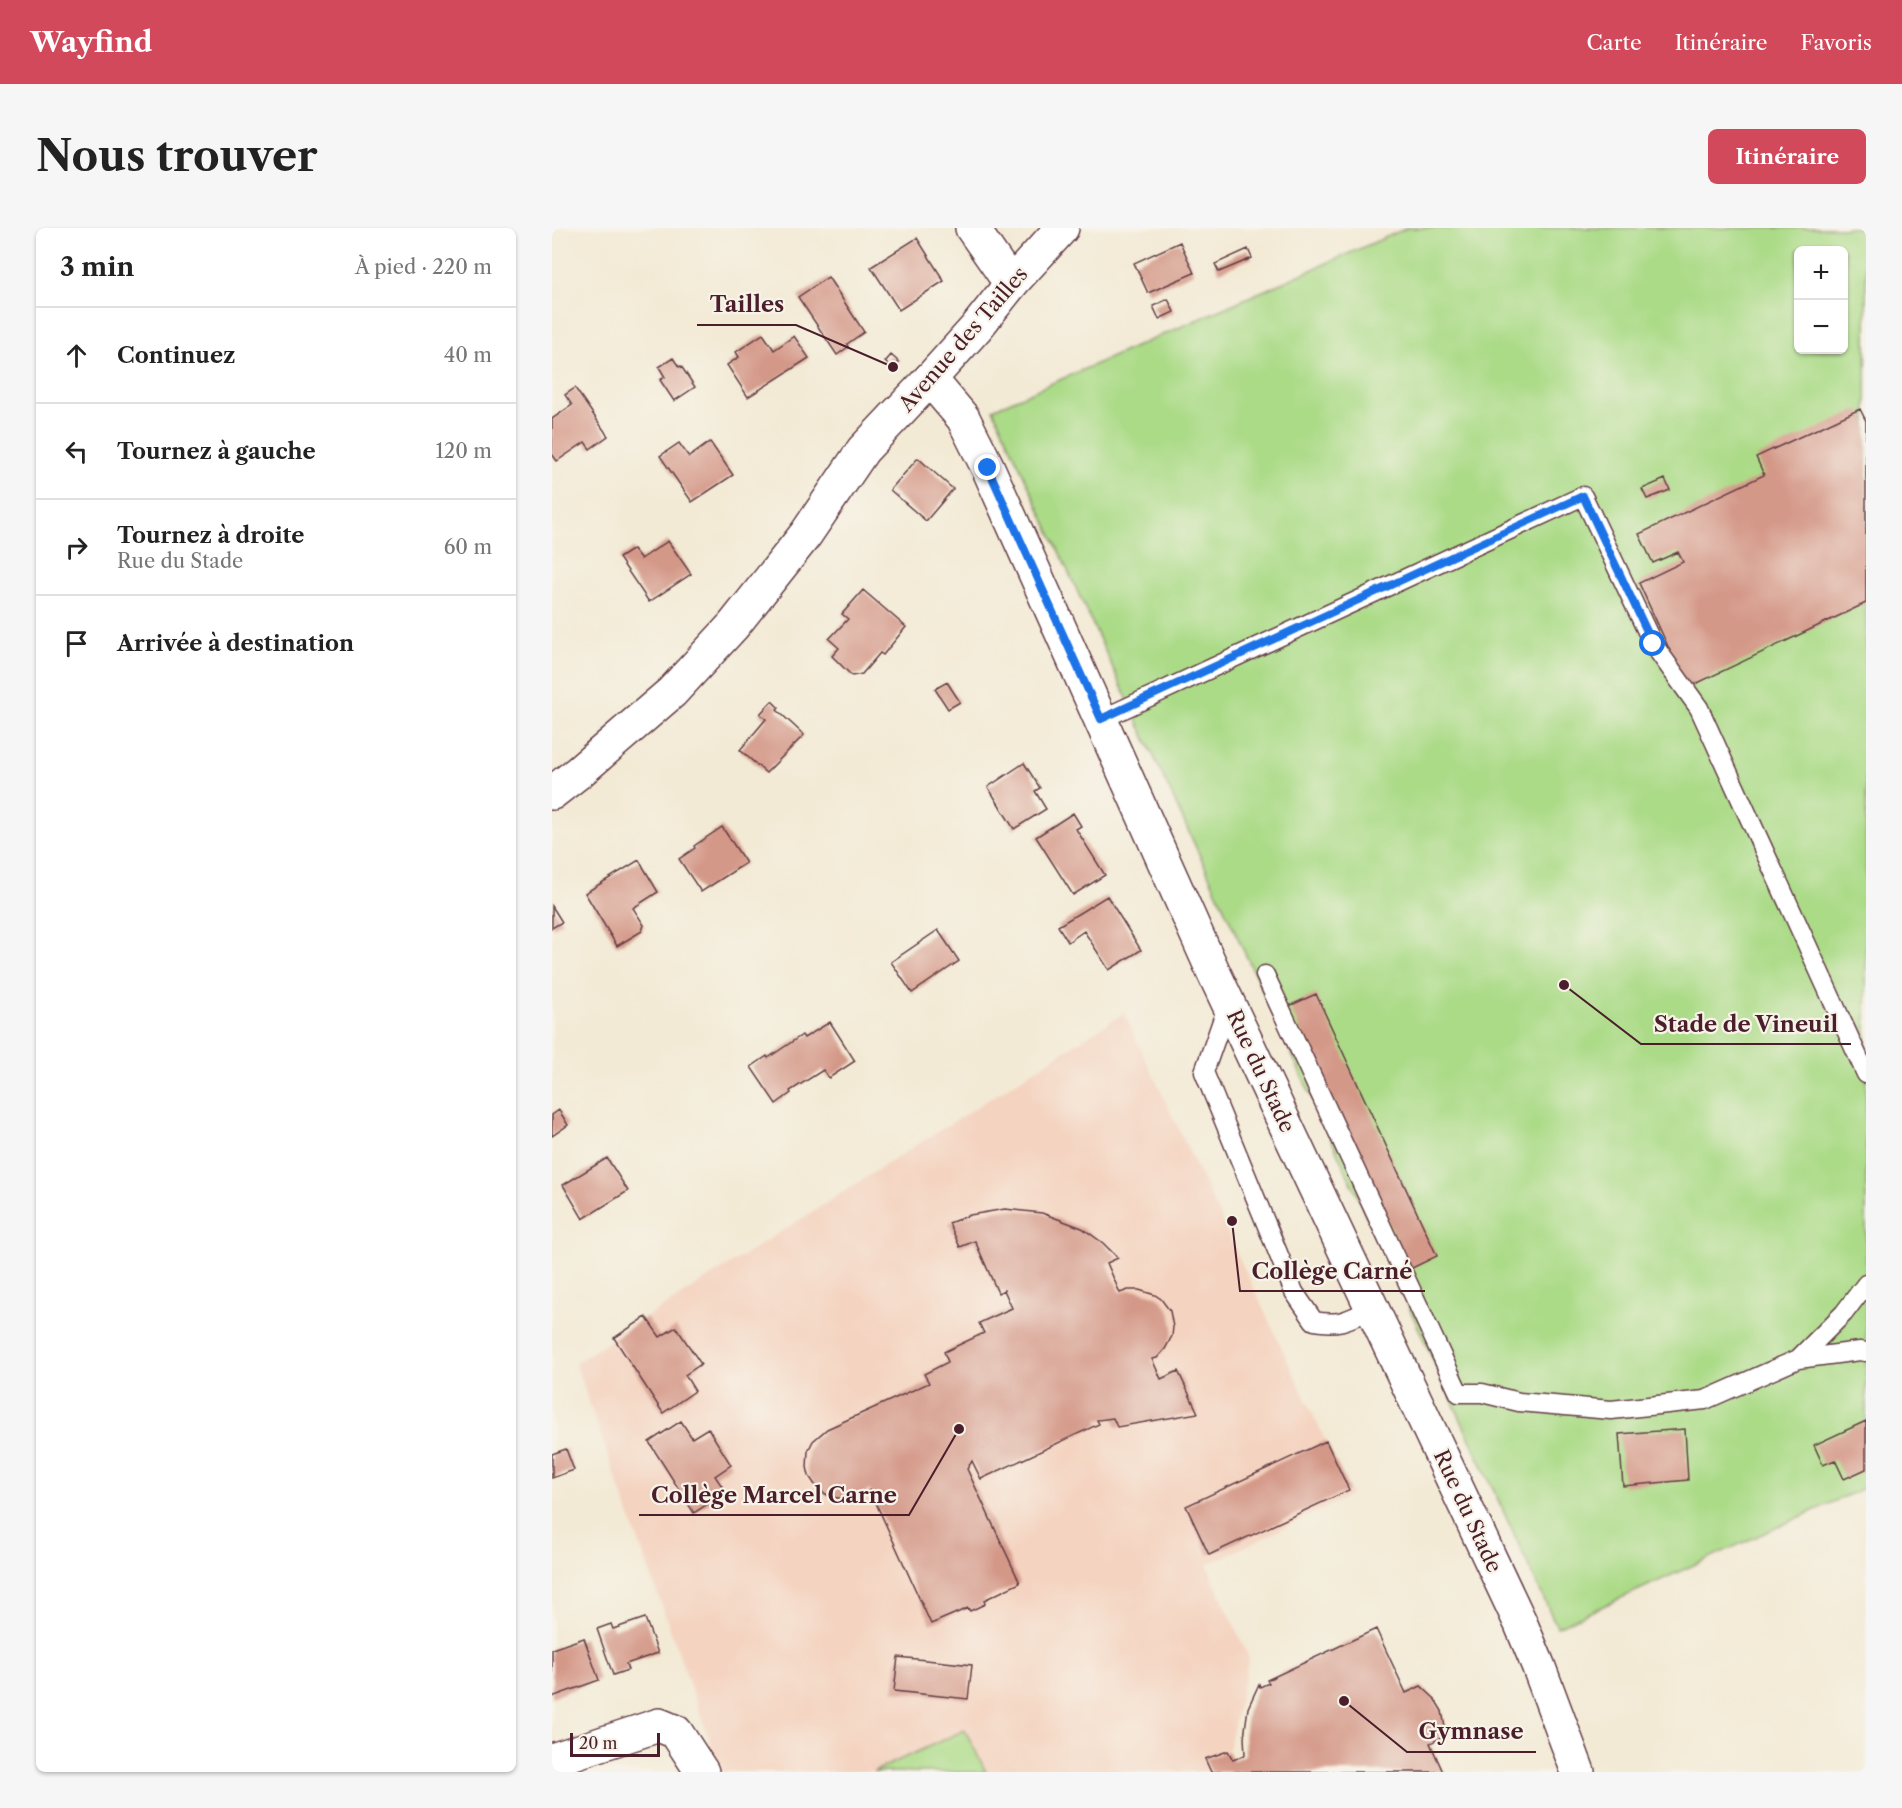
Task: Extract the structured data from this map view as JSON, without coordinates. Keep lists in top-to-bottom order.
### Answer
{
  "streets": {
    "street": ["Avenue des Tailles", "Rue du Stade"]
  },
  "crossings": [
    ["Avenue des Tailles", "Rue du Stade"]
  ],
  "places": [
    "Tailles",
    "Stade de Vineuil",
    "Collège Carné",
    "Collège Marcel Carne",
    "Gymnase"
  ],
  "scale_bar": "20 m",
  "page": {
    "header": "Wayfind",
    "nav": ["Carte", "Itinéraire", "Favoris"],
    "buttons": "Itinéraire",
    "title": "Nous trouver",
    "heading": ["3 min", "À pied · 220 m"],
    "map_buttons": ["+", "−"],
    "list": [
      ["Continuez", "40 m"],
      ["Tournez à gauche", "120 m"],
      ["Tournez à droite", "Rue du Stade", "60 m"],
      "Arrivée à destination"
    ],
    "scale": "20 m"
  }
}
